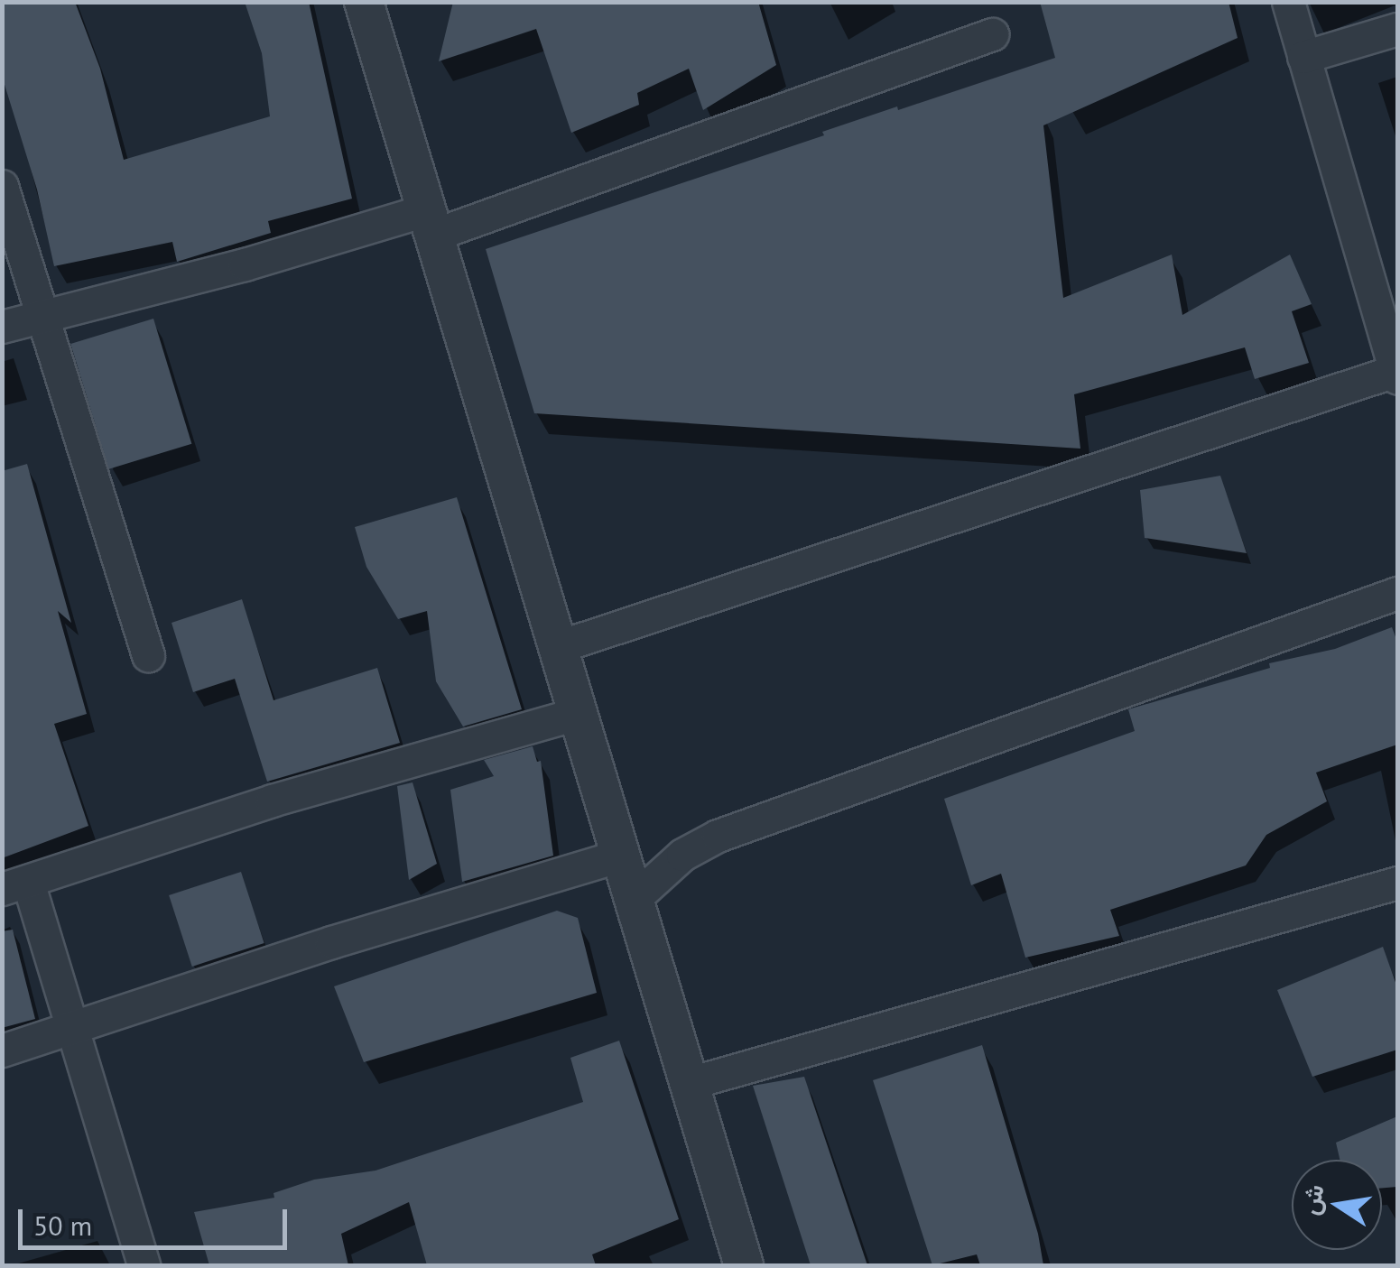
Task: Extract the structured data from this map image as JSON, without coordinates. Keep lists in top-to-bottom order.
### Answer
{
  "scale_bar": "50 m",
  "north": "left"
}
